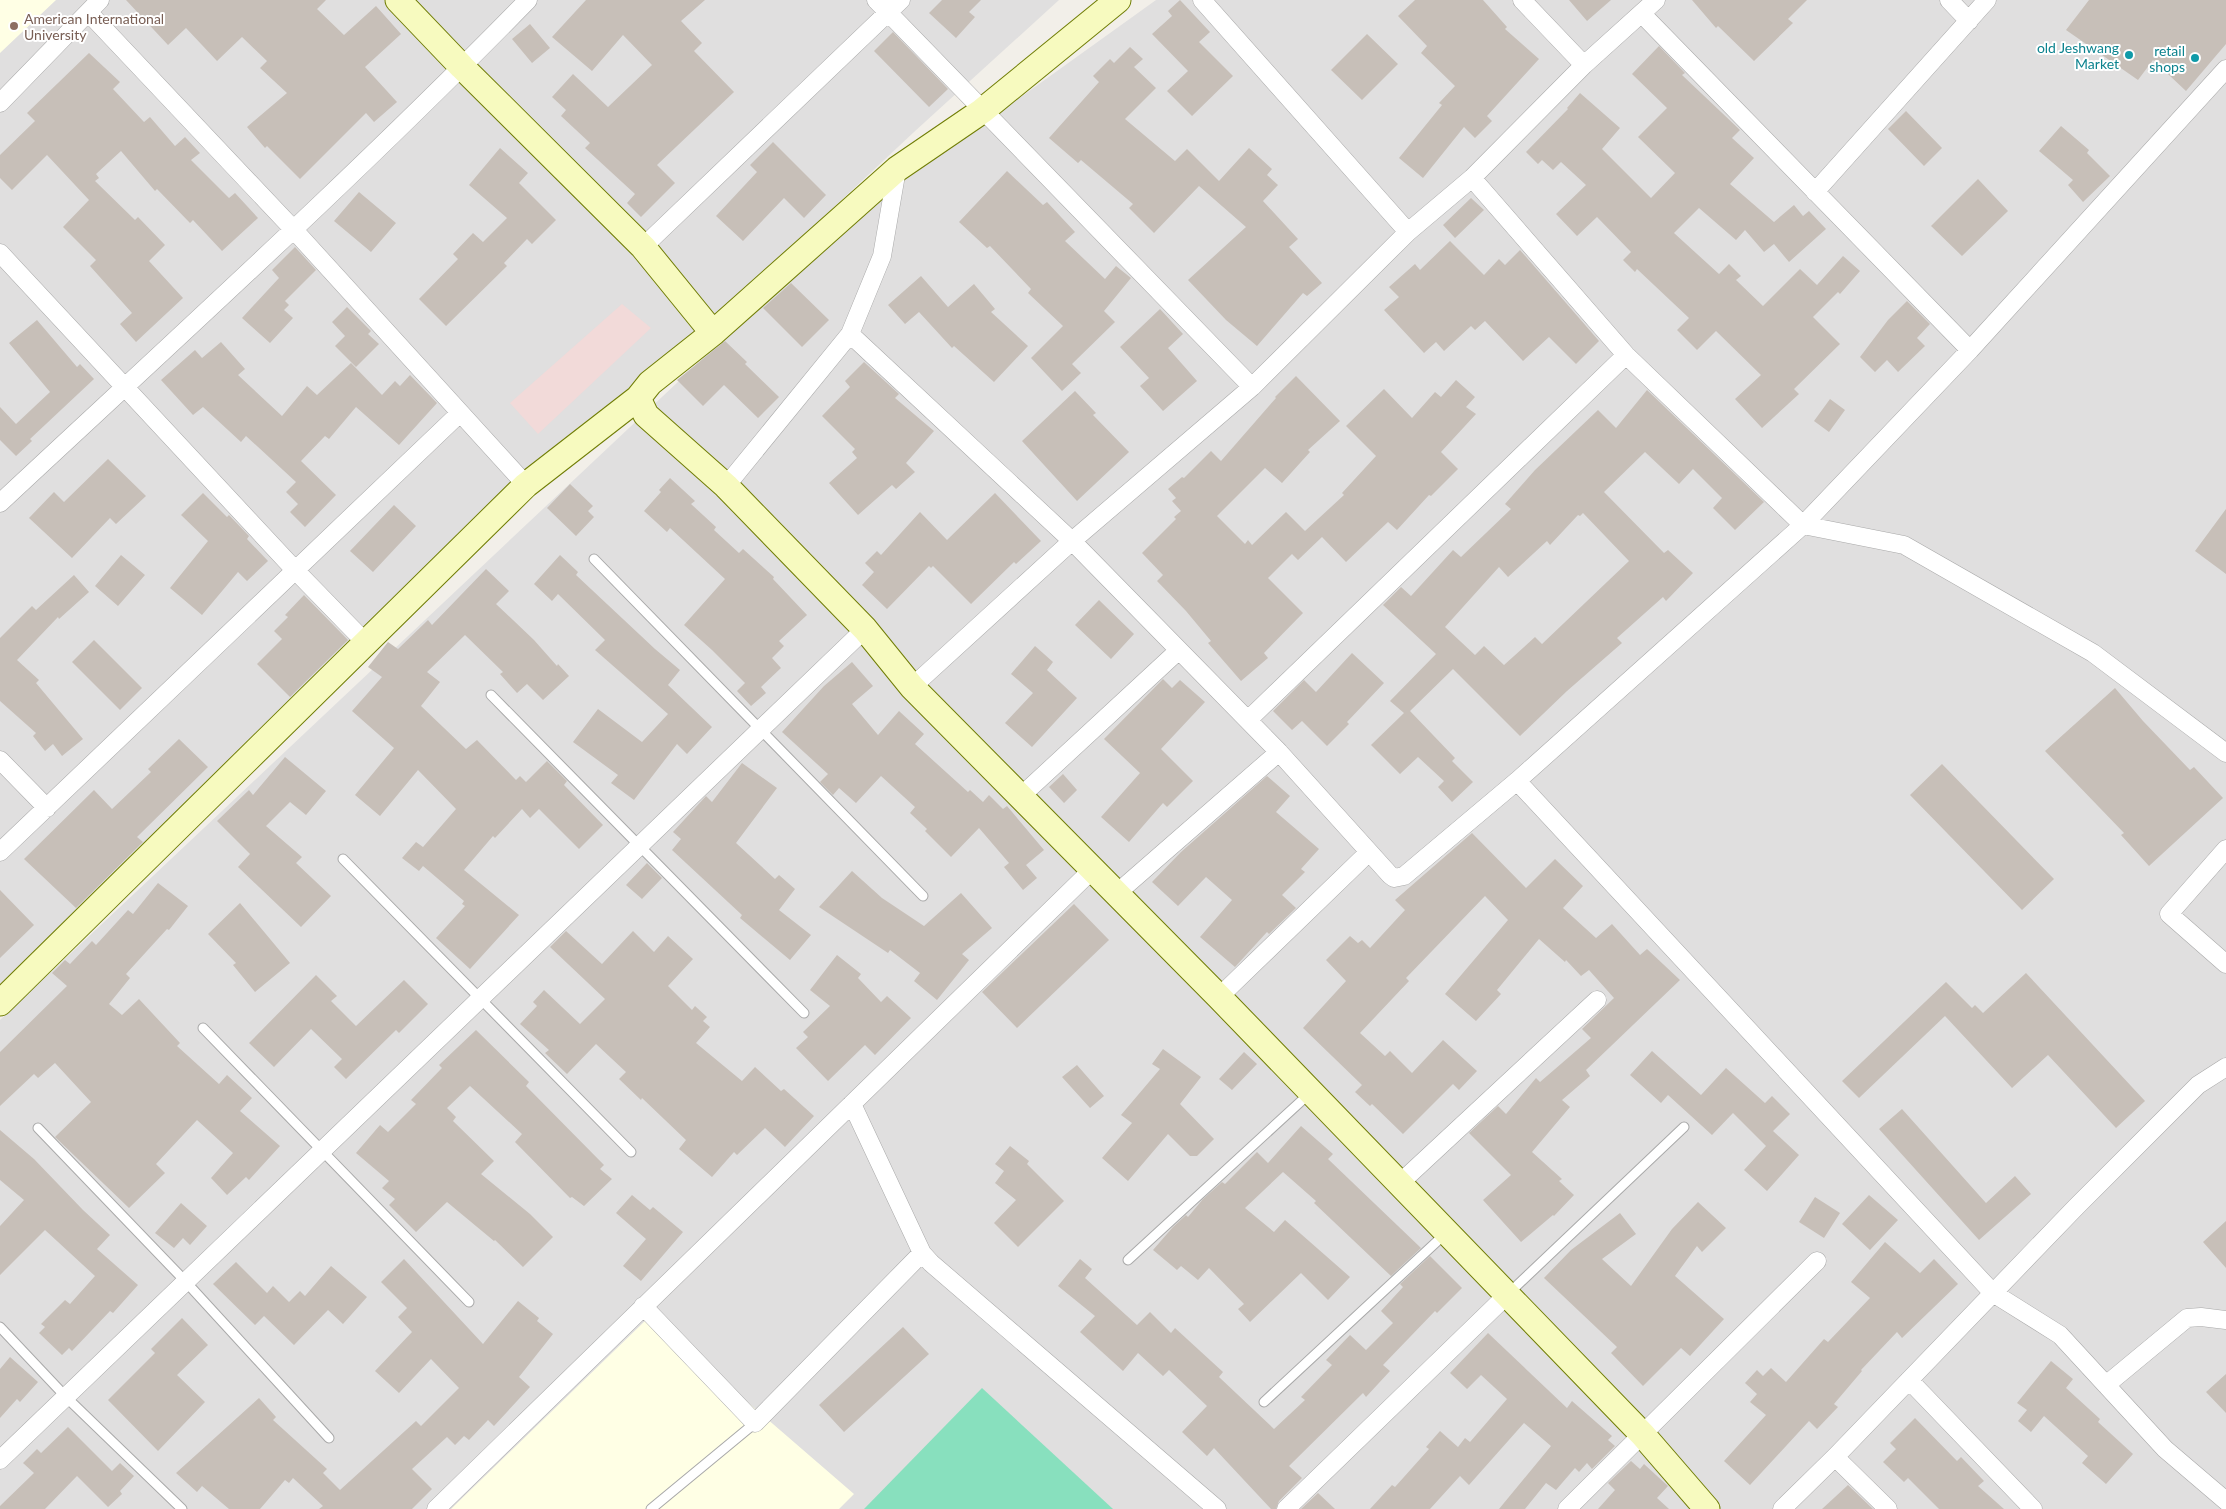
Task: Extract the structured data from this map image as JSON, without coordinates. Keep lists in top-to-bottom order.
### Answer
{
  "places": ["American International University", "old Jeshwang Market", "retail shops"]
}
